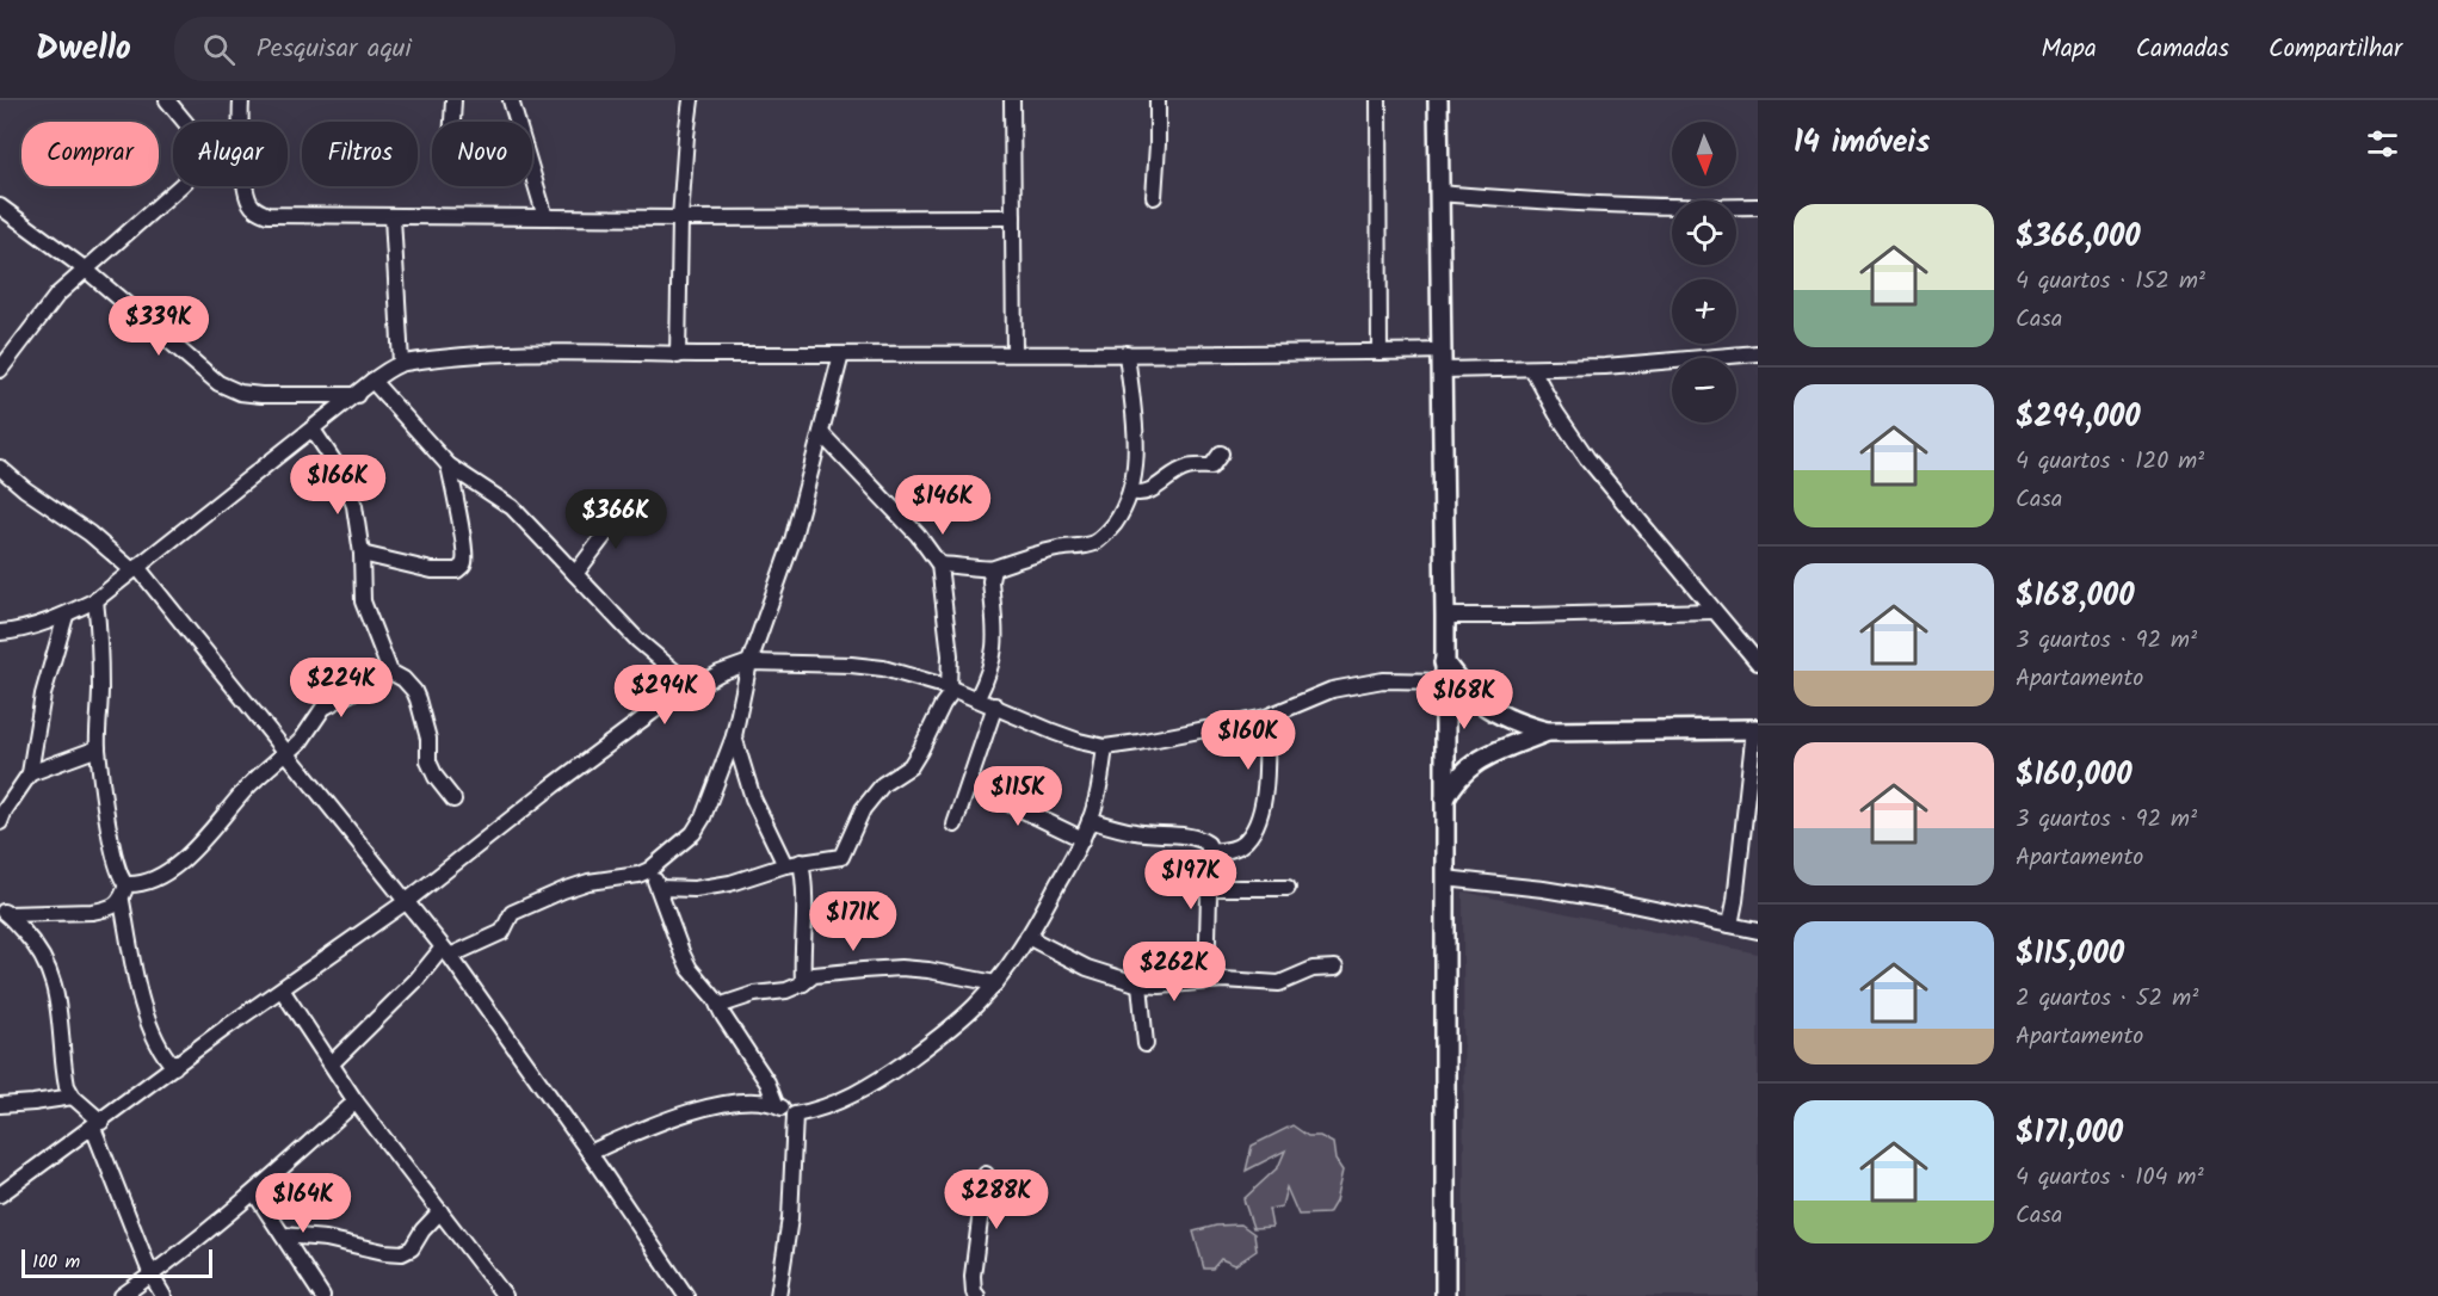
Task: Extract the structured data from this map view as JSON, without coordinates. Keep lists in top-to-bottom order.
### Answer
{
  "scale_bar": "100 m",
  "north": "bottom",
  "page": {
    "header": "Dwello",
    "search": "Pesquisar aqui",
    "nav": ["Mapa", "Camadas", "Compartilhar"],
    "heading": "14 imóveis",
    "map_buttons": ["+", "−"],
    "chip": [
      "Comprar",
      "Alugar",
      "Filtros",
      "Novo"
    ],
    "list": [
      {
        "name": "$366,000",
        "note": "4 quartos · 152 m² · Casa"
      },
      {
        "name": "$294,000",
        "note": "4 quartos · 120 m² · Casa"
      },
      {
        "name": "$168,000",
        "note": "3 quartos · 92 m² · Apartamento"
      },
      {
        "name": "$160,000",
        "note": "3 quartos · 92 m² · Apartamento"
      },
      {
        "name": "$115,000",
        "note": "2 quartos · 52 m² · Apartamento"
      },
      {
        "name": "$171,000",
        "note": "4 quartos · 104 m² · Casa"
      }
    ],
    "price": [
      "$339K",
      "$166K",
      "$146K",
      "$366K",
      "$224K",
      "$294K",
      "$168K",
      "$160K",
      "$115K",
      "$197K",
      "$171K",
      "$262K",
      "$288K",
      "$164K"
    ],
    "scale": "100 m"
  }
}
